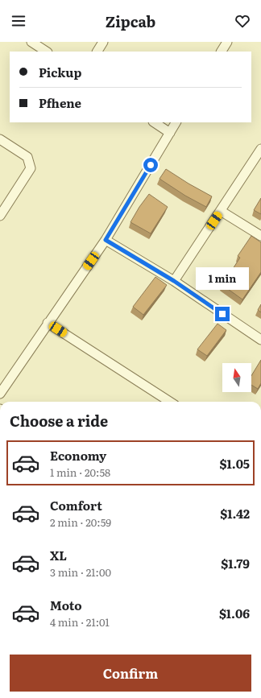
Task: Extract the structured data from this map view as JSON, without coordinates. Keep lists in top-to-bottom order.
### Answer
{
  "north": "top",
  "page": {
    "header": "Zipcab",
    "banner": ["Pickup", "Pfhene"],
    "bubble": "1 min",
    "heading": "Choose a ride",
    "list": [
      {
        "name": "Economy",
        "note": "1 min · 20:58",
        "value": "$1.05"
      },
      {
        "name": "Comfort",
        "note": "2 min · 20:59",
        "value": "$1.42"
      },
      {
        "name": "XL",
        "note": "3 min · 21:00",
        "value": "$1.79"
      },
      {
        "name": "Moto",
        "note": "4 min · 21:01",
        "value": "$1.06"
      }
    ],
    "buttons": "Confirm"
  }
}
